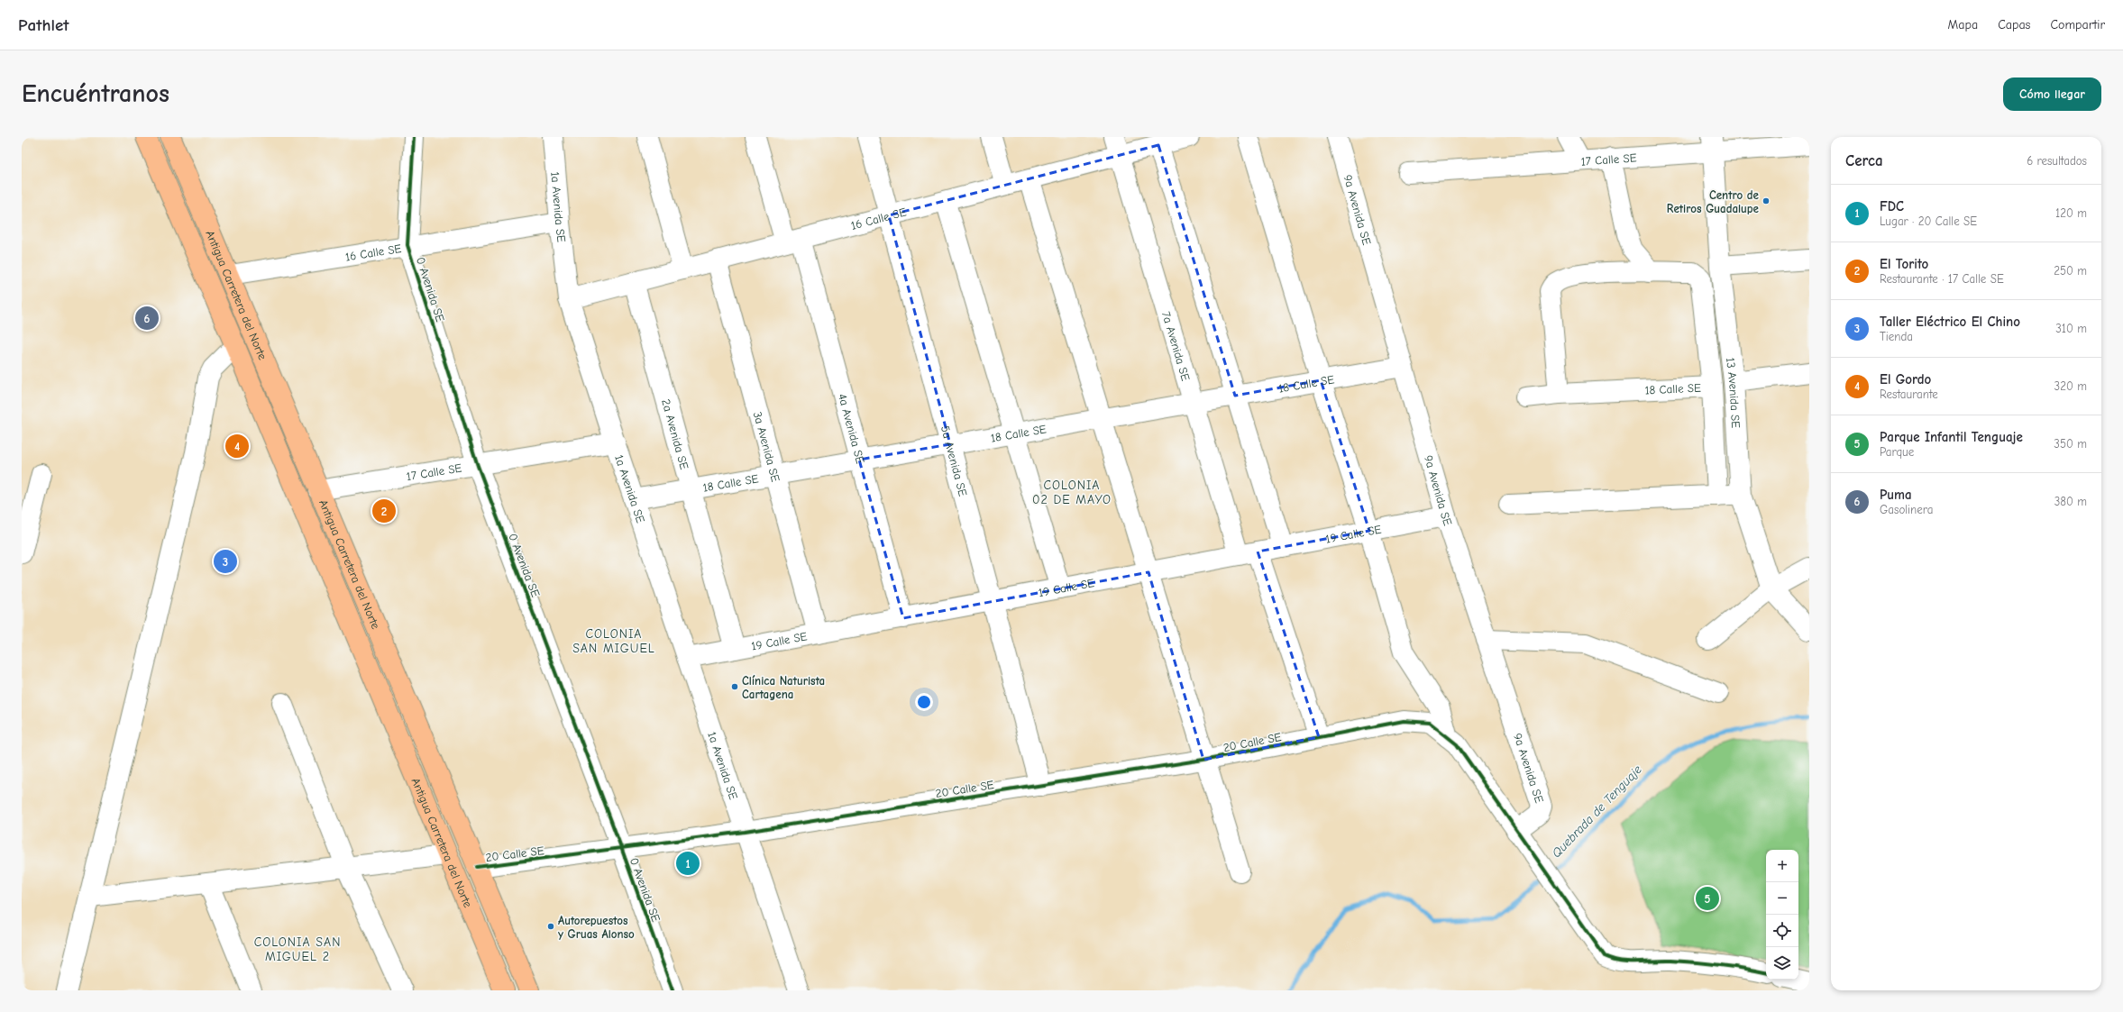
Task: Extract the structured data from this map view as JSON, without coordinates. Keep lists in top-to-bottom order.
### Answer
{
  "streets": {
    "main road": ["Antigua Carretera del Norte"],
    "street": [
      "17 Calle SE",
      "1a Avenida SE",
      "9a Avenida SE",
      "16 Calle SE",
      "0 Avenida SE",
      "7a Avenida SE",
      "18 Calle SE",
      "13 Avenida SE",
      "4a Avenida SE",
      "2a Avenida SE",
      "3a Avenida SE",
      "5a Avenida SE",
      "19 Calle SE",
      "20 Calle SE"
    ]
  },
  "crossings": [
    ["17 Calle SE", "1a Avenida SE"],
    ["17 Calle SE", "0 Avenida SE"],
    ["17 Calle SE", "Antigua Carretera del Norte"],
    ["17 Calle SE", "13 Avenida SE"],
    ["1a Avenida SE", "16 Calle SE"],
    ["1a Avenida SE", "18 Calle SE"],
    ["1a Avenida SE", "19 Calle SE"],
    ["1a Avenida SE", "20 Calle SE"],
    ["9a Avenida SE", "18 Calle SE"],
    ["9a Avenida SE", "19 Calle SE"],
    ["9a Avenida SE", "20 Calle SE"],
    ["16 Calle SE", "0 Avenida SE"],
    ["16 Calle SE", "Antigua Carretera del Norte"],
    ["16 Calle SE", "7a Avenida SE"],
    ["16 Calle SE", "4a Avenida SE"],
    ["16 Calle SE", "2a Avenida SE"],
    ["16 Calle SE", "3a Avenida SE"],
    ["16 Calle SE", "5a Avenida SE"],
    ["0 Avenida SE", "20 Calle SE"],
    ["Antigua Carretera del Norte", "20 Calle SE"],
    ["7a Avenida SE", "18 Calle SE"],
    ["7a Avenida SE", "19 Calle SE"],
    ["18 Calle SE", "4a Avenida SE"],
    ["18 Calle SE", "2a Avenida SE"],
    ["18 Calle SE", "3a Avenida SE"],
    ["18 Calle SE", "5a Avenida SE"],
    ["4a Avenida SE", "19 Calle SE"],
    ["2a Avenida SE", "19 Calle SE"],
    ["3a Avenida SE", "19 Calle SE"],
    ["5a Avenida SE", "19 Calle SE"],
    ["5a Avenida SE", "20 Calle SE"]
  ],
  "districts": ["COLONIA 02 DE MAYO", "COLONIA SAN MIGUEL", "COLONIA SAN MIGUEL 2"],
  "water": ["Quebrada de Tenguaje"],
  "places": ["Centro de Retiros Guadalupe", "Clínica Naturista Cartagena", "Autorepuestos y Gruas Alonso"],
  "page": {
    "header": "Pathlet",
    "nav": ["Mapa", "Capas", "Compartir"],
    "buttons": "Cómo llegar",
    "title": "Encuéntranos",
    "heading": ["Cerca", "6 resultados"],
    "list": [
      {
        "mark": "1",
        "name": "FDC",
        "note": "Lugar · 20 Calle SE",
        "value": "120 m"
      },
      {
        "mark": "2",
        "name": "El Torito",
        "note": "Restaurante · 17 Calle SE",
        "value": "250 m"
      },
      {
        "mark": "3",
        "name": "Taller Eléctrico El Chino",
        "note": "Tienda",
        "value": "310 m"
      },
      {
        "mark": "4",
        "name": "El Gordo",
        "note": "Restaurante",
        "value": "320 m"
      },
      {
        "mark": "5",
        "name": "Parque Infantil Tenguaje",
        "note": "Parque",
        "value": "350 m"
      },
      {
        "mark": "6",
        "name": "Puma",
        "note": "Gasolinera",
        "value": "380 m"
      }
    ],
    "pins": [
      "6",
      "4",
      "2",
      "3",
      "1",
      "5"
    ],
    "map_buttons": ["+", "−"]
  }
}
